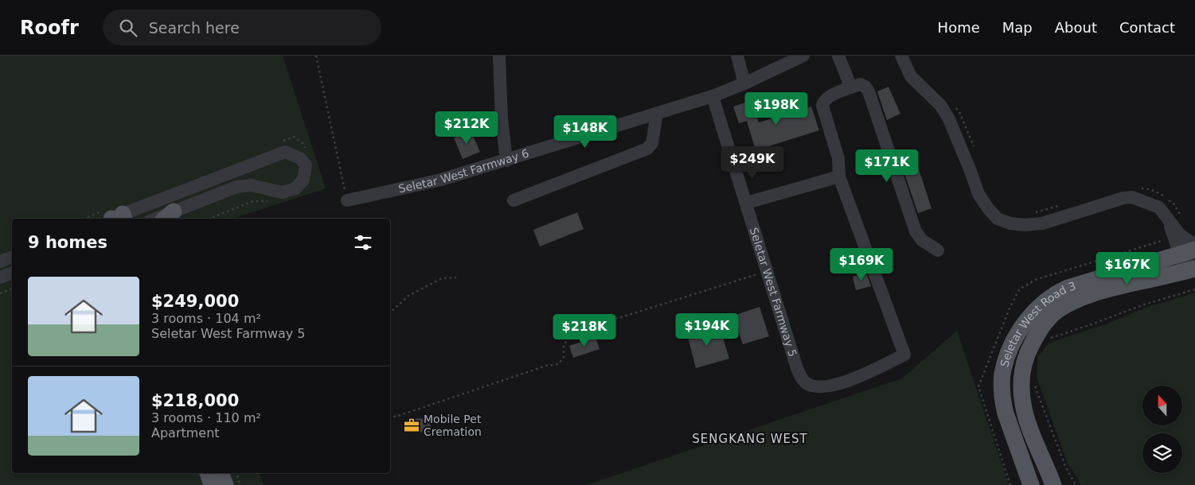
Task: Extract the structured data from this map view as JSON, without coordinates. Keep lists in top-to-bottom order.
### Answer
{
  "streets": {
    "main road": ["Seletar West Road 3"],
    "street": ["Seletar West Farmway 6", "Seletar West Farmway 5"]
  },
  "crossings": [
    ["Seletar West Farmway 6", "Seletar West Farmway 5"]
  ],
  "districts": ["SENGKANG WEST"],
  "places": {
    "office": ["Mobile Pet Cremation"]
  },
  "north": "top",
  "page": {
    "header": "Roofr",
    "search": "Search here",
    "nav": [
      "Home",
      "Map",
      "About",
      "Contact"
    ],
    "price": [
      "$198K",
      "$212K",
      "$148K",
      "$249K",
      "$171K",
      "$169K",
      "$167K",
      "$194K",
      "$218K"
    ],
    "heading": "9 homes",
    "list": [
      {
        "name": "$249,000",
        "note": "3 rooms · 104 m² · Seletar West Farmway 5"
      },
      {
        "name": "$218,000",
        "note": "3 rooms · 110 m² · Apartment"
      }
    ]
  }
}
